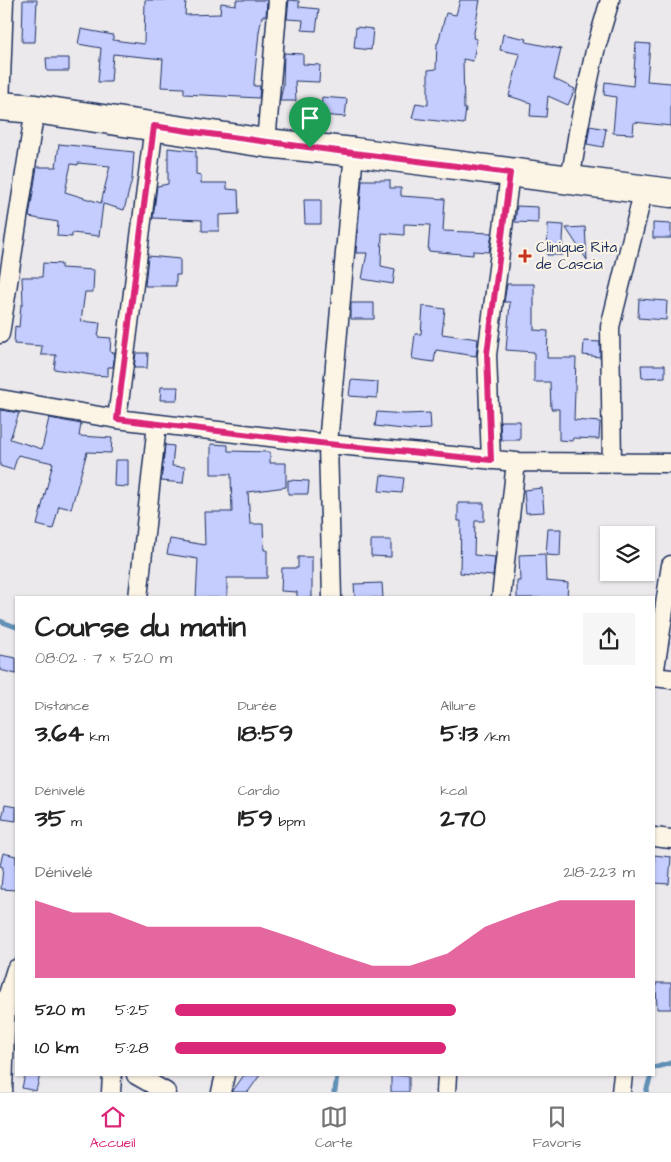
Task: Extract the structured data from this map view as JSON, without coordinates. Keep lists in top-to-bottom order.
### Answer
{
  "places": {
    "health": ["Clinique Rita de Cascia"]
  },
  "page": {
    "heading": ["Course du matin", "08:02 · 7 × 520 m"],
    "stats": [
      ["Distance", "3.64 km"],
      ["Durée", "18:59"],
      ["Allure", "5:13 /km"],
      ["Dénivelé", "35 m"],
      ["Cardio", "159 bpm"],
      ["kcal", "270"]
    ],
    "chart": ["Dénivelé", "218–223 m"],
    "list": [
      {
        "name": "520 m",
        "note": "5:25"
      },
      {
        "name": "1.0 km",
        "note": "5:28"
      }
    ],
    "tabs": ["Accueil", "Carte", "Favoris"]
  }
}
